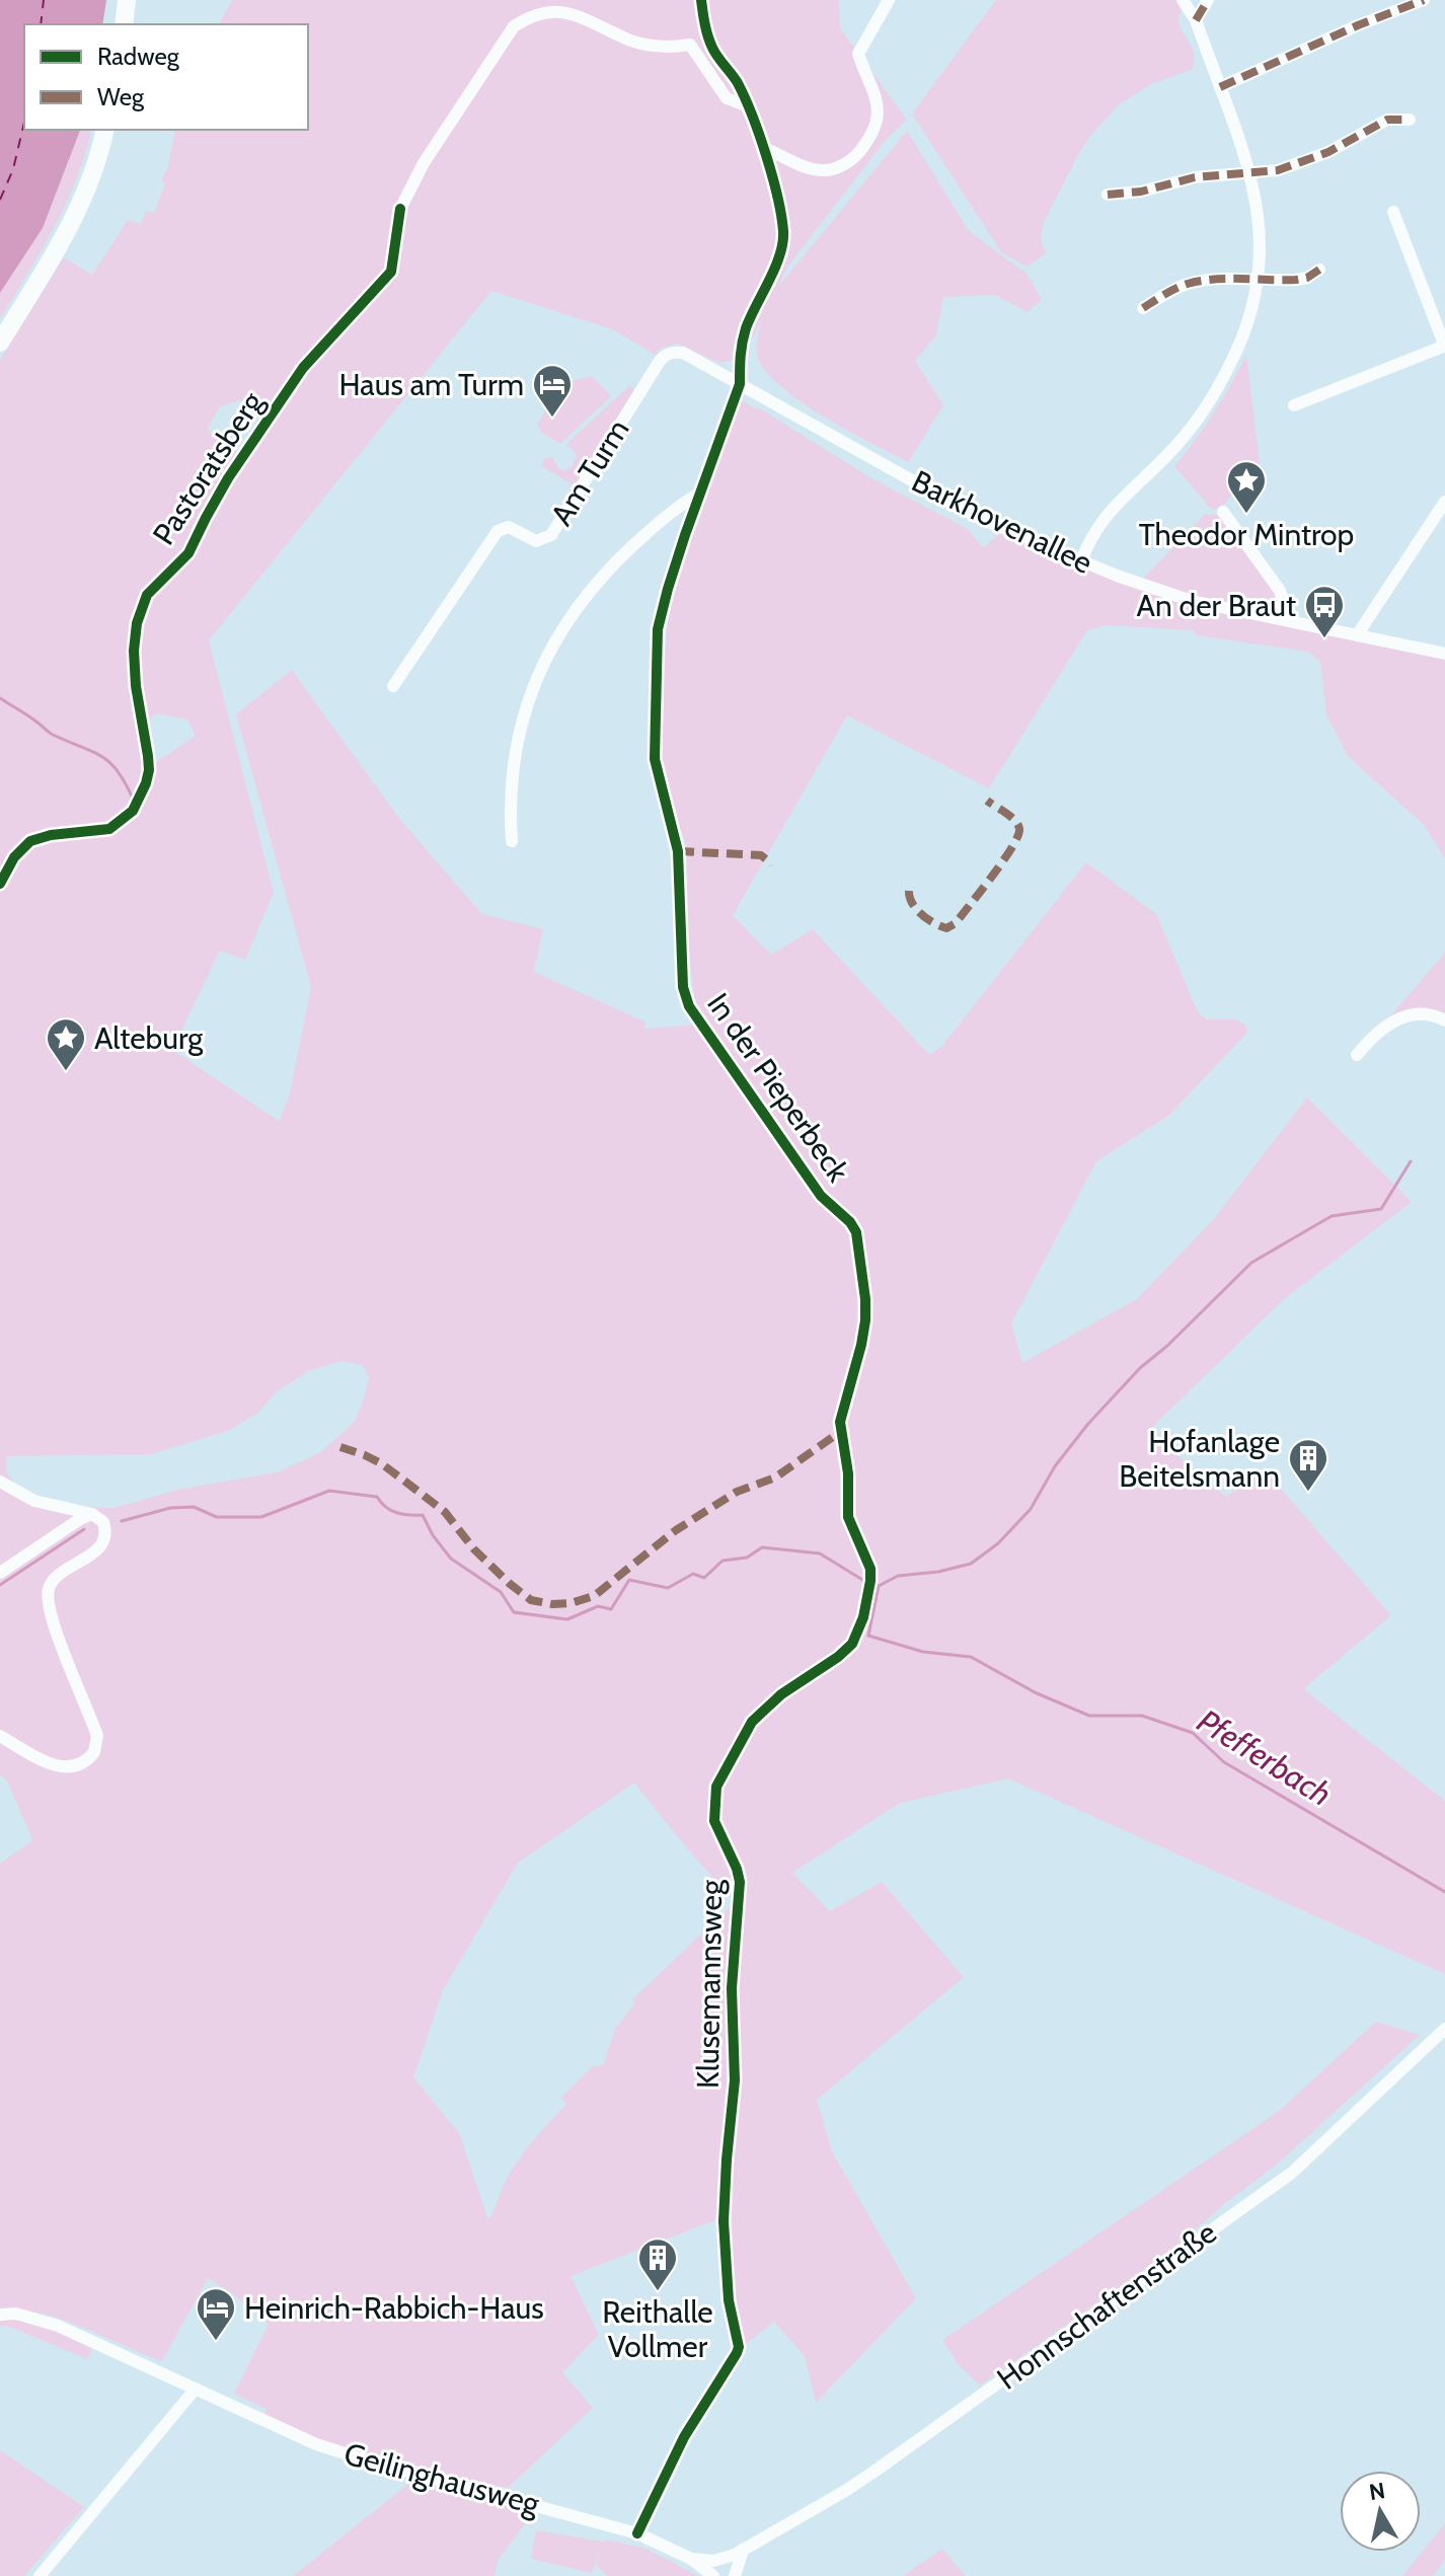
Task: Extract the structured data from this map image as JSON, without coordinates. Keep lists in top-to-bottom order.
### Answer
{
  "streets": {
    "street": [
      "Pastoratsberg",
      "Am Turm",
      "Barkhovenallee",
      "In der Pieperbeck",
      "Klusemannsweg",
      "Honnschaftenstraße",
      "Geilinghausweg"
    ]
  },
  "crossings": [
    ["Pastoratsberg", "In der Pieperbeck"],
    ["Am Turm", "Barkhovenallee"],
    ["Am Turm", "In der Pieperbeck"],
    ["Barkhovenallee", "In der Pieperbeck"],
    ["In der Pieperbeck", "Klusemannsweg"],
    ["Klusemannsweg", "Geilinghausweg"],
    ["Honnschaftenstraße", "Geilinghausweg"]
  ],
  "water": ["Pfefferbach"],
  "places": {
    "hotel": ["Haus am Turm", "Heinrich-Rabbich-Haus"],
    "place": ["Theodor Mintrop", "Alteburg"],
    "bus stop": ["An der Braut"],
    "building": ["Hofanlage Beitelsmann", "Reithalle Vollmer"]
  },
  "legend": ["Radweg", "Weg"],
  "north": "top"
}
